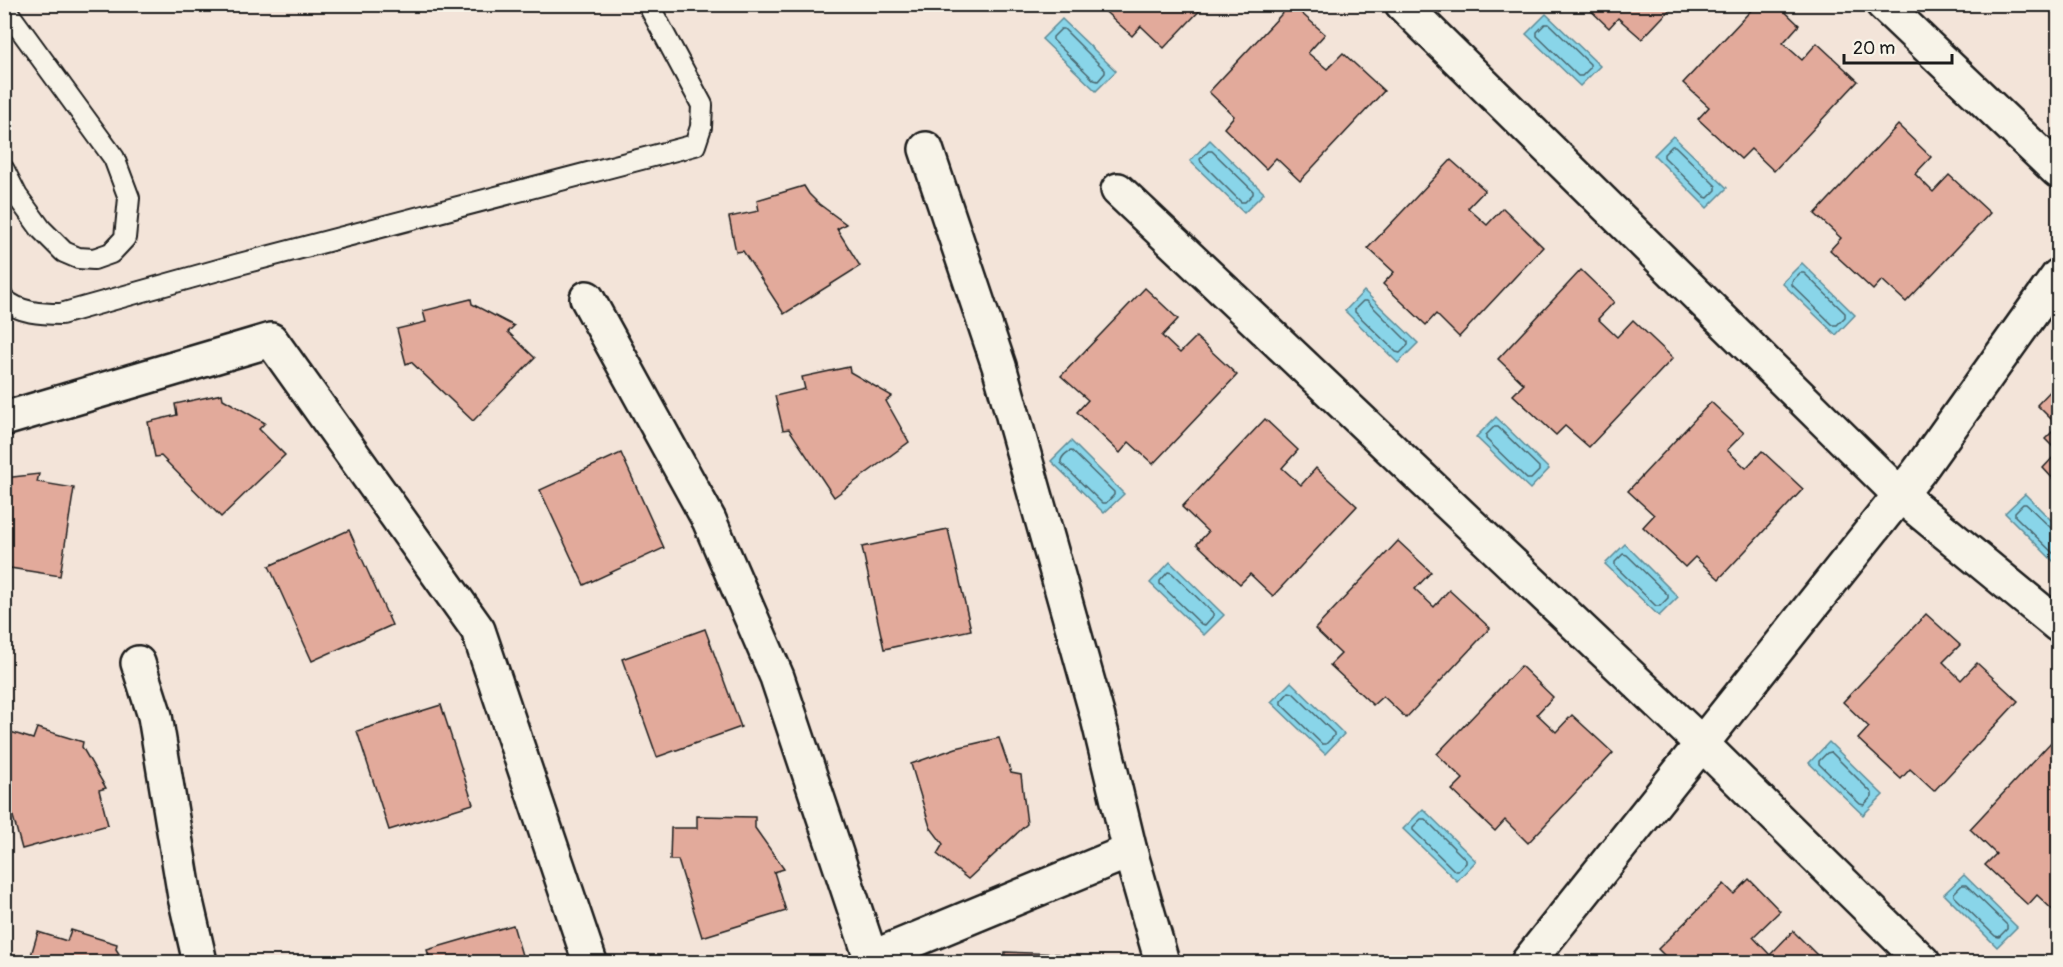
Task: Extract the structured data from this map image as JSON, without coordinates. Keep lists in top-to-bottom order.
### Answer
{
  "scale_bar": "20 m"
}
